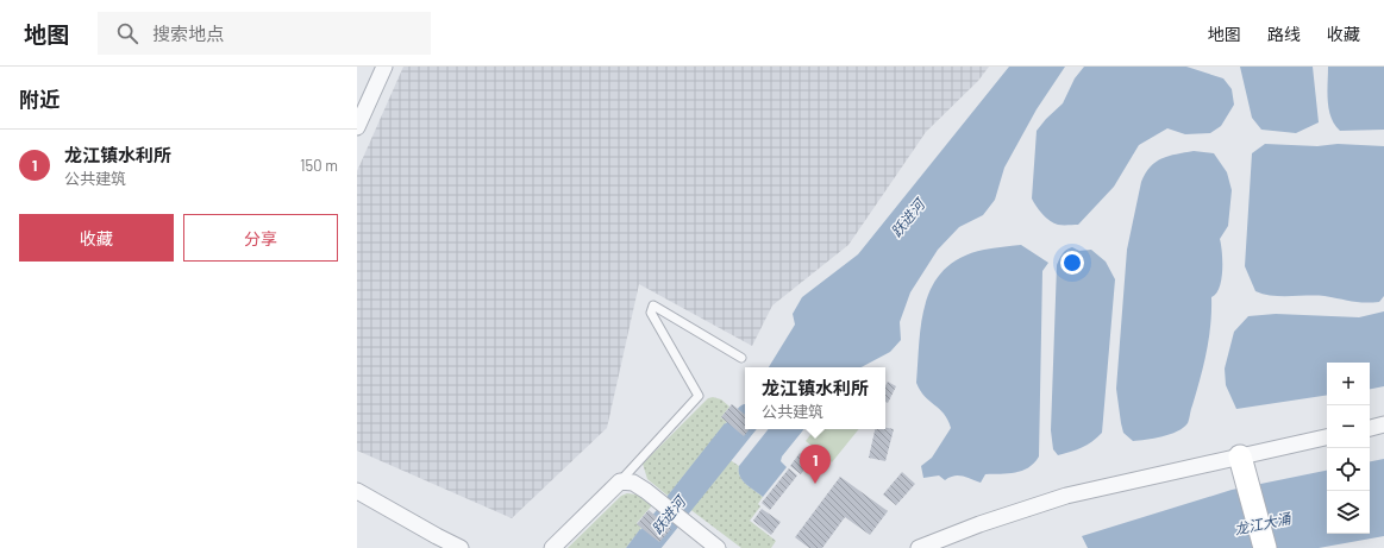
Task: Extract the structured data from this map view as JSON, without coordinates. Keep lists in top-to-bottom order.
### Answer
{
  "water": ["跃进河", "龙江大涌"],
  "page": {
    "header": "地图",
    "search": "搜索地点",
    "nav": ["地图", "路线", "收藏"],
    "heading": "附近",
    "list": [
      {
        "mark": "1",
        "name": "龙江镇水利所",
        "note": "公共建筑",
        "value": "150 m"
      }
    ],
    "buttons": ["收藏", "分享"],
    "map_buttons": ["+", "−"],
    "popup": ["龙江镇水利所", "公共建筑"],
    "pins": "1"
  }
}
